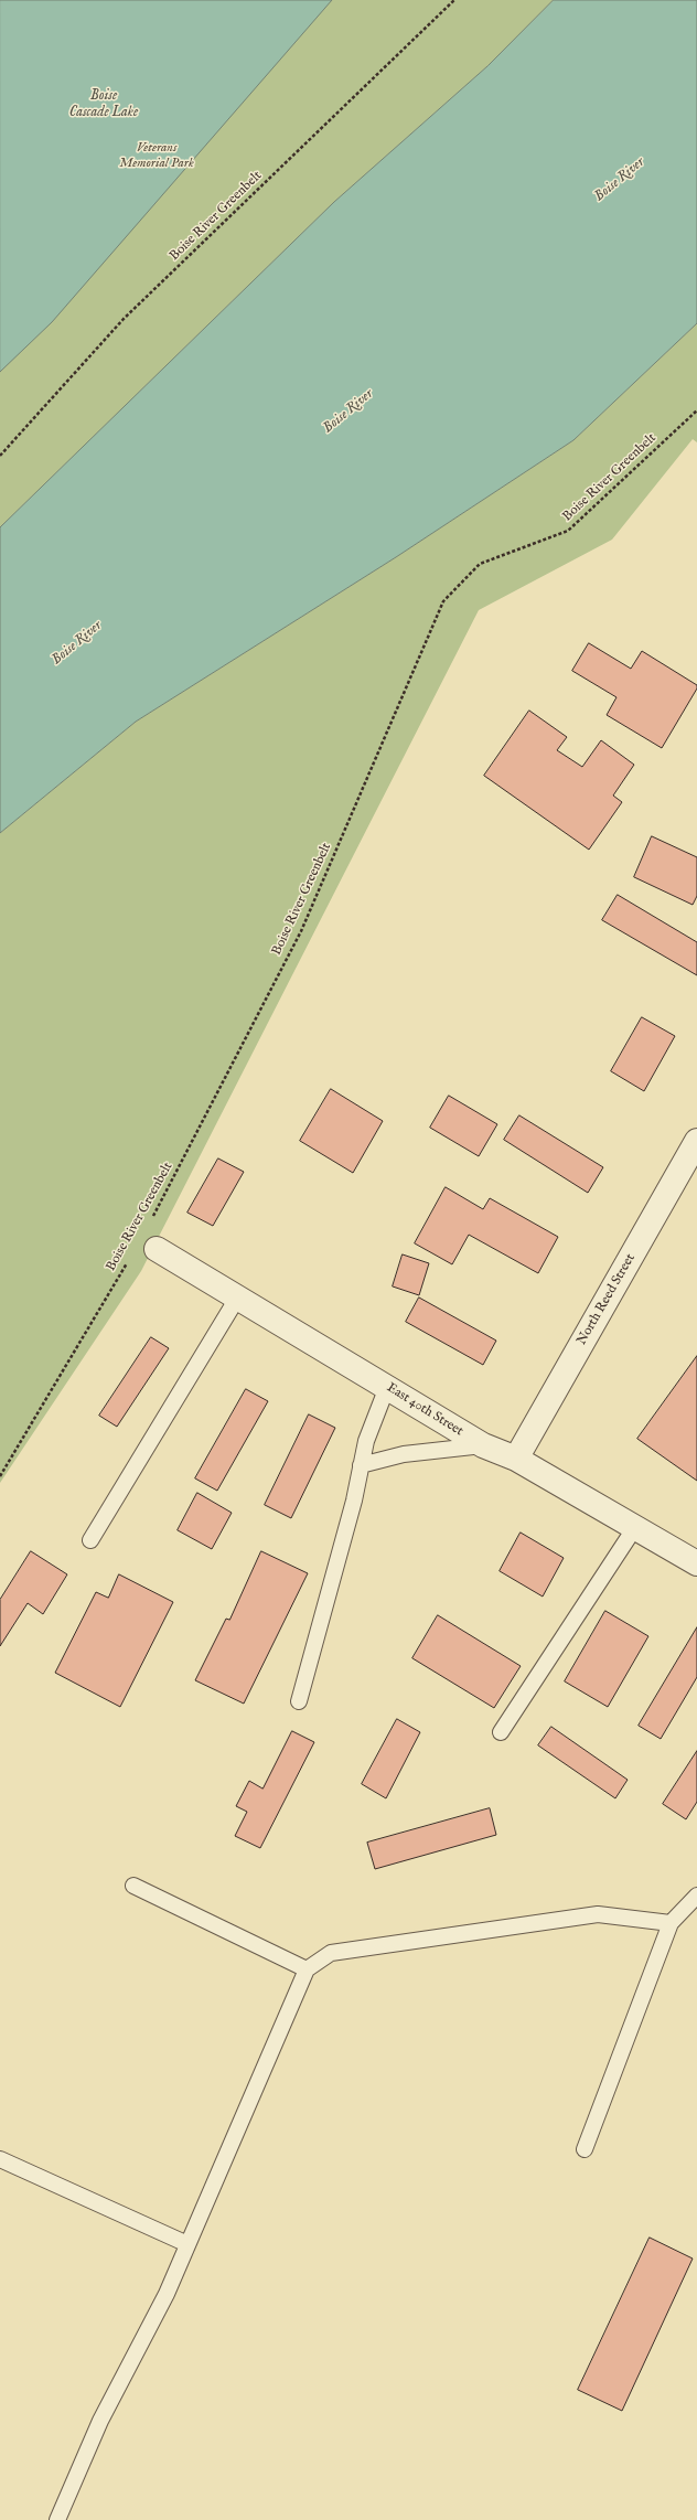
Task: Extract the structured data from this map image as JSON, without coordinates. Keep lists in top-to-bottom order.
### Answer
{
  "streets": {
    "street": ["North Reed Street", "East 40th Street"],
    "path": ["Boise River Greenbelt"]
  },
  "crossings": [
    ["North Reed Street", "East 40th Street"]
  ],
  "water": ["Boise Cascade Lake", "Boise River"],
  "parks": ["Veterans Memorial Park"]
}
